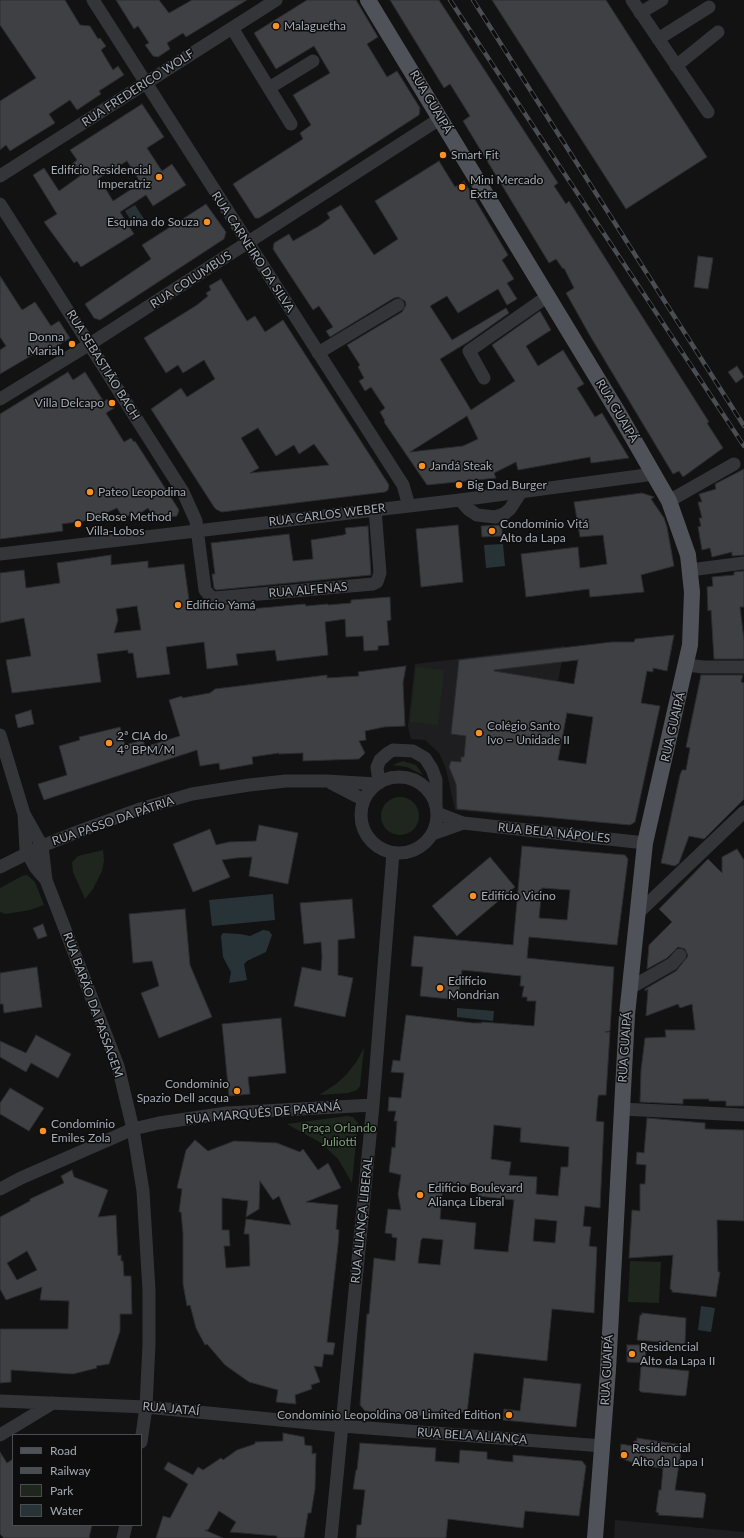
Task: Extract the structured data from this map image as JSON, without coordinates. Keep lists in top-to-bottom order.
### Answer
{
  "streets": {
    "main road": ["RUA GUAIPÁ"],
    "street": [
      "RUA FREDERICO WOLF",
      "RUA CARNEIRO DA SILVA",
      "RUA COLUMBUS",
      "RUA SEBASTIÃO BACH",
      "RUA CARLOS WEBER",
      "RUA ALFENAS",
      "RUA PASSO DA PÁTRIA",
      "RUA BELA NÁPOLES",
      "RUA BARÃO DA PASSAGEM",
      "RUA MARQUÊS DE PARANÁ",
      "RUA ALIANÇA LIBERAL",
      "RUA JATAÍ",
      "RUA BELA ALIANÇA"
    ]
  },
  "crossings": [
    ["RUA FREDERICO WOLF", "RUA CARNEIRO DA SILVA"],
    ["RUA GUAIPÁ", "RUA COLUMBUS"],
    ["RUA GUAIPÁ", "RUA CARLOS WEBER"],
    ["RUA GUAIPÁ", "RUA BELA NÁPOLES"],
    ["RUA GUAIPÁ", "RUA BELA ALIANÇA"],
    ["RUA CARNEIRO DA SILVA", "RUA COLUMBUS"],
    ["RUA CARNEIRO DA SILVA", "RUA CARLOS WEBER"],
    ["RUA COLUMBUS", "RUA SEBASTIÃO BACH"],
    ["RUA SEBASTIÃO BACH", "RUA CARLOS WEBER"],
    ["RUA SEBASTIÃO BACH", "RUA ALFENAS"],
    ["RUA CARLOS WEBER", "RUA ALFENAS"],
    ["RUA PASSO DA PÁTRIA", "RUA BARÃO DA PASSAGEM"],
    ["RUA PASSO DA PÁTRIA", "RUA ALIANÇA LIBERAL"],
    ["RUA BARÃO DA PASSAGEM", "RUA MARQUÊS DE PARANÁ"],
    ["RUA BARÃO DA PASSAGEM", "RUA JATAÍ"],
    ["RUA MARQUÊS DE PARANÁ", "RUA ALIANÇA LIBERAL"],
    ["RUA ALIANÇA LIBERAL", "RUA JATAÍ"],
    ["RUA ALIANÇA LIBERAL", "RUA BELA ALIANÇA"],
    ["RUA JATAÍ", "RUA BELA ALIANÇA"]
  ],
  "parks": ["Praça Orlando Juliotti"],
  "places": [
    "Malaguetha",
    "Smart Fit",
    "Edifício Residencial Imperatriz",
    "Mini Mercado Extra",
    "Esquina do Souza",
    "Donna Mariah",
    "Villa Delcapo",
    "Jandá Steak",
    "Big Dad Burger",
    "Pateo Leopodina",
    "DeRose Method Villa-Lobos",
    "Condomínio Vitá Alto da Lapa",
    "Edifício Yamá",
    "Colégio Santo Ivo – Unidade II",
    "2ª CIA do 4º BPM/M",
    "Edifício Vicino",
    "Edifício Mondrian",
    "Condomínio Spazio Dell acqua",
    "Condomínio Emiles Zola",
    "Edifício Boulevard Aliança Liberal",
    "Residencial Alto da Lapa II",
    "Condomínio Leopoldina 08 Limited Edition",
    "Residencial Alto da Lapa I"
  ],
  "legend": [
    "Road",
    "Railway",
    "Park",
    "Water"
  ]
}
